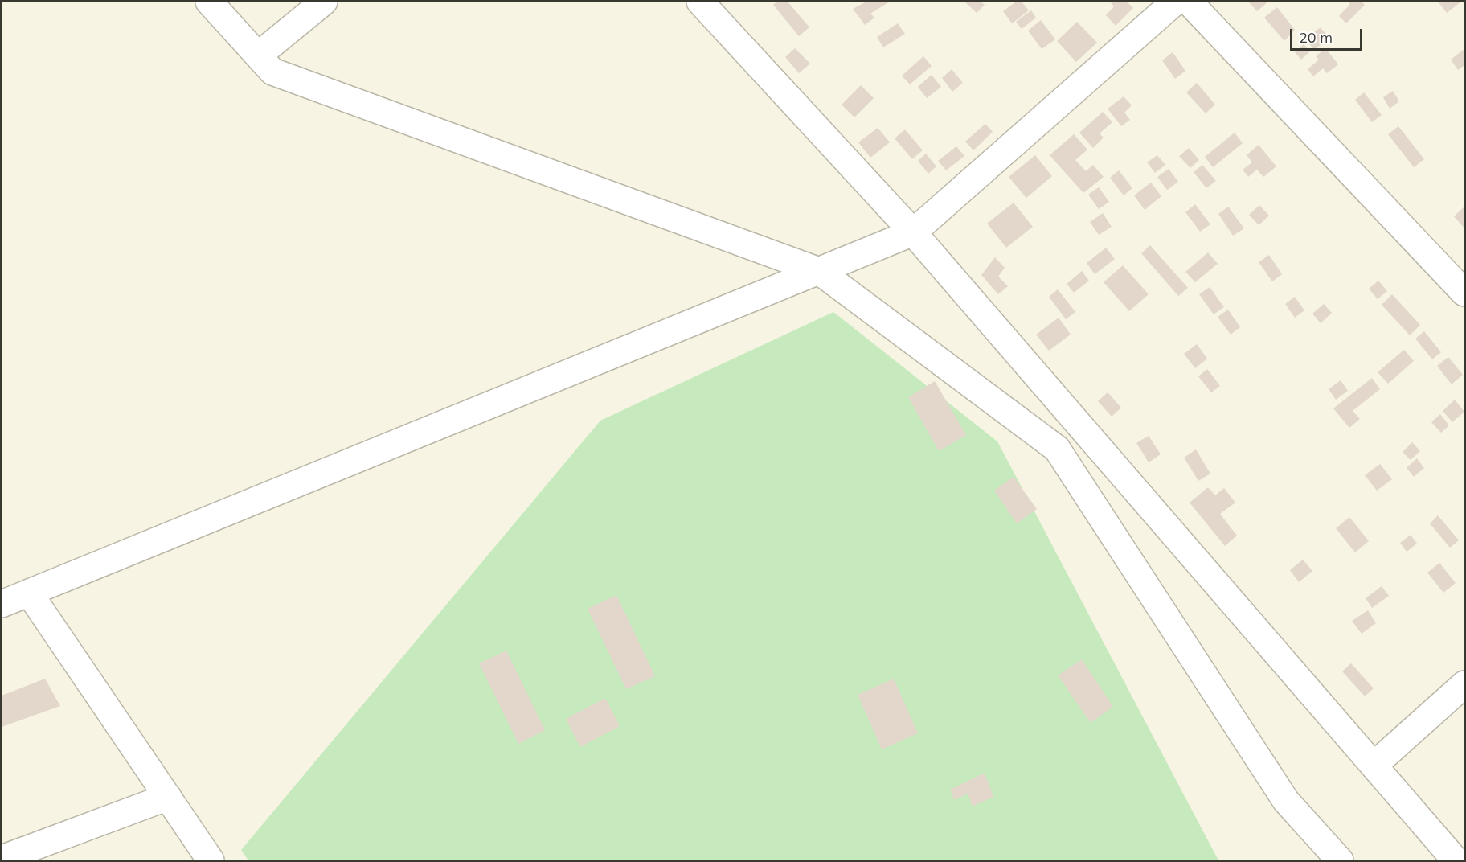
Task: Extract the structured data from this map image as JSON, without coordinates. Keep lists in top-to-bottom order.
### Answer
{
  "scale_bar": "20 m"
}
